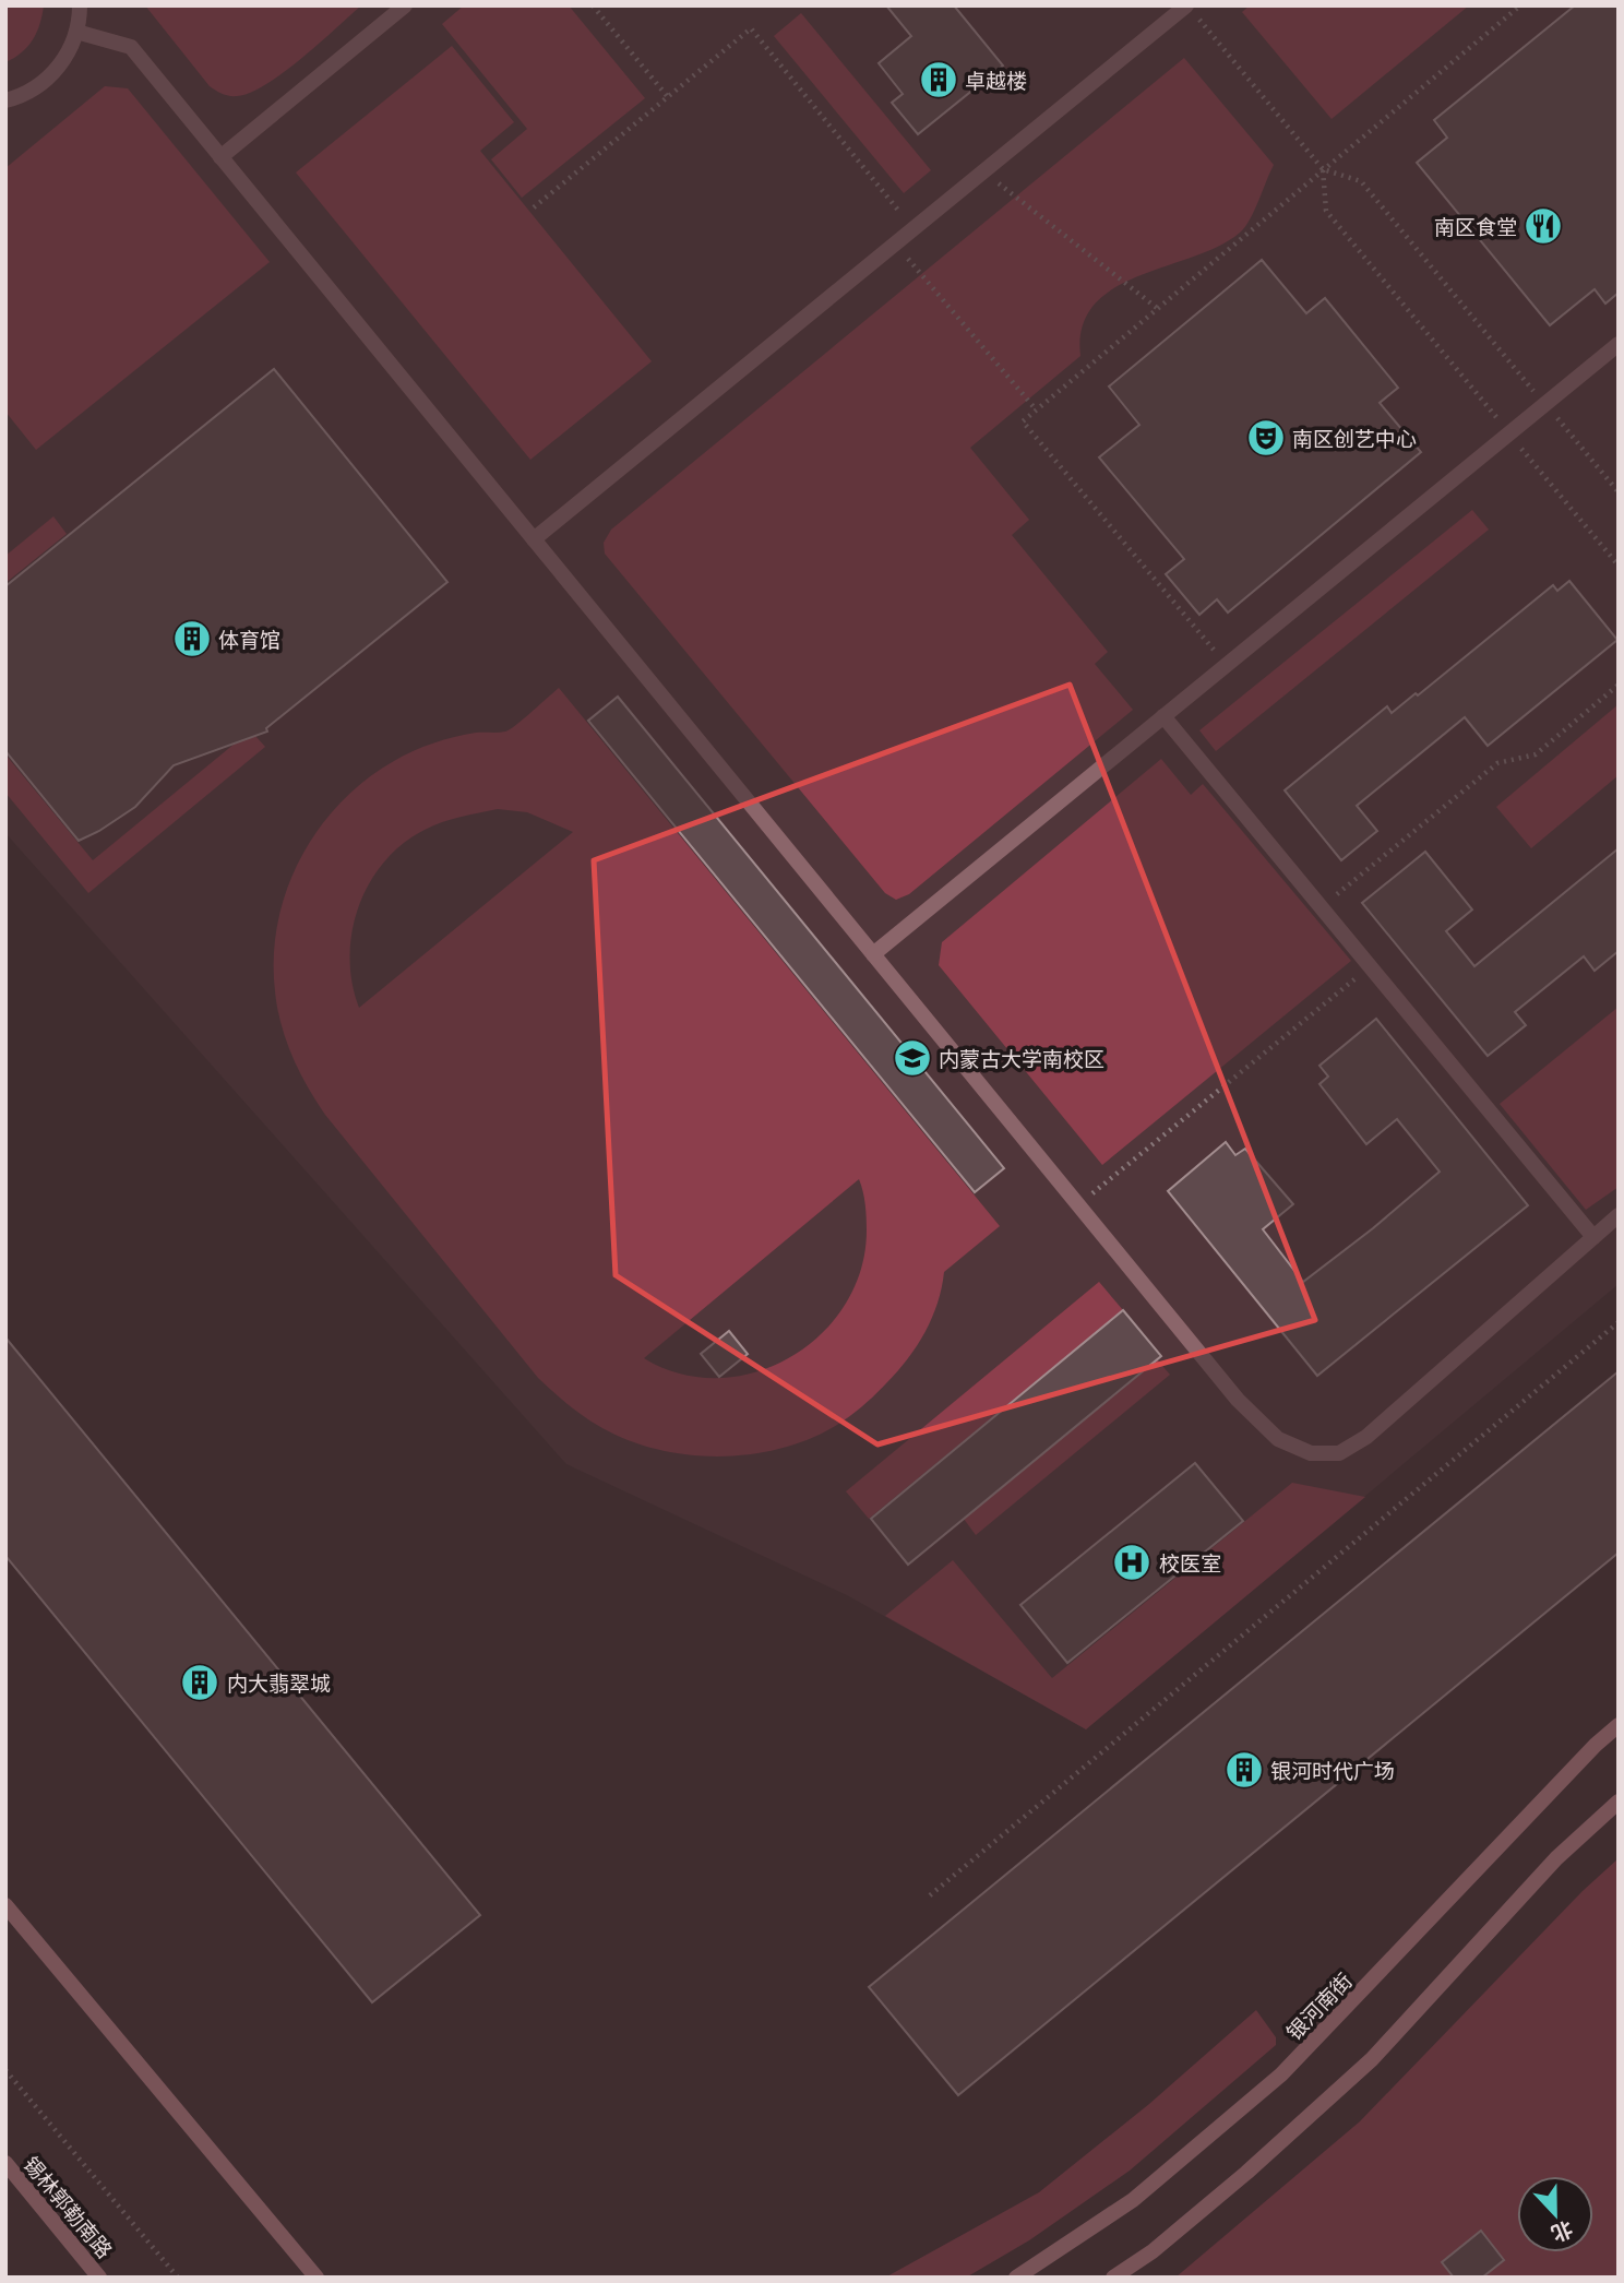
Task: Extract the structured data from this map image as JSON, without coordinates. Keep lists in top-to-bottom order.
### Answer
{
  "streets": {
    "main road": ["银河南街", "锡林郭勒南路"]
  },
  "places": {
    "building": [
      "卓越楼",
      "体育馆",
      "内大翡翠城",
      "银河时代广场"
    ],
    "restaurant": ["南区食堂"],
    "theatre": ["南区创艺中心"],
    "school or university": ["内蒙古大学南校区"],
    "hospital": ["校医室"]
  },
  "north": "bottom"
}
